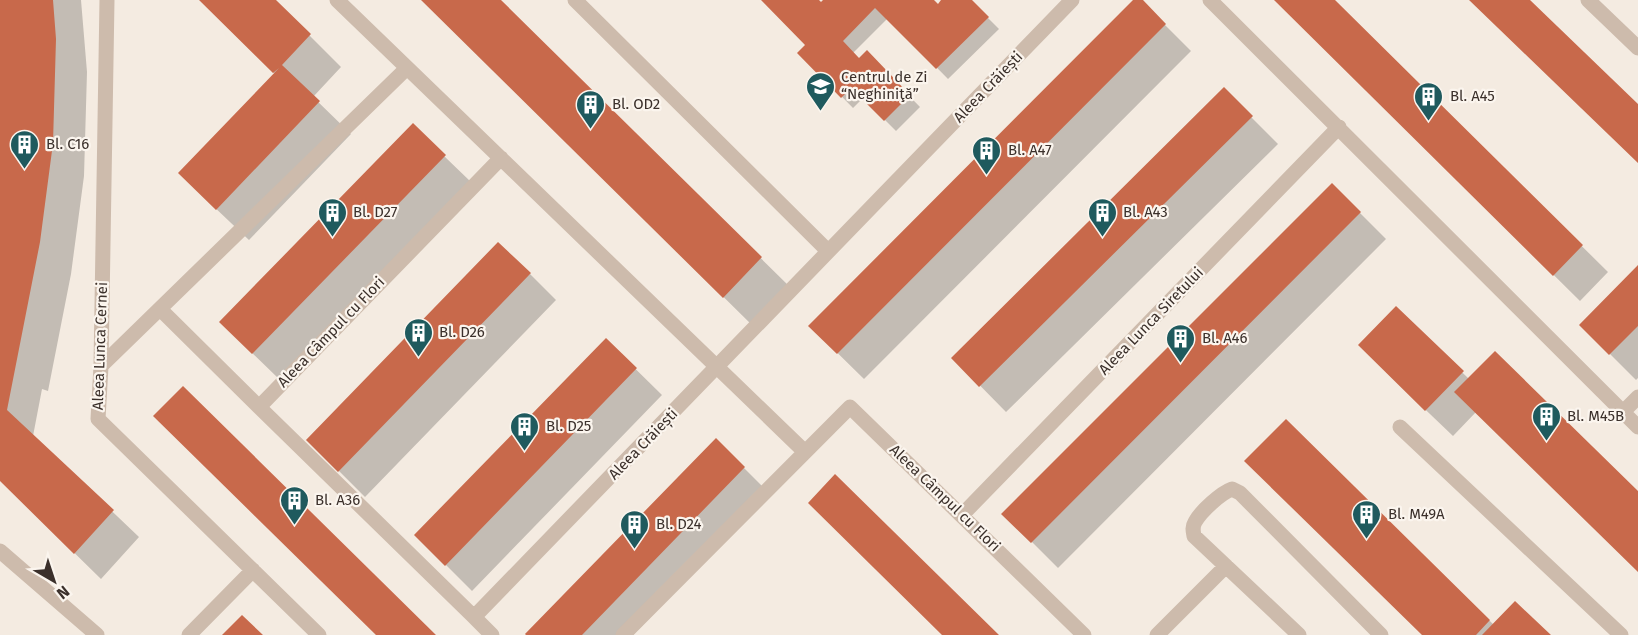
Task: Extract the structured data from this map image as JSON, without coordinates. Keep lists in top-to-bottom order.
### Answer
{
  "streets": {
    "street": [
      "Aleea Crăiești",
      "Aleea Lunca Siretului",
      "Aleea Câmpul cu Flori",
      "Aleea Lunca Cernei"
    ]
  },
  "crossings": [
    ["Aleea Lunca Siretului", "Aleea Câmpul cu Flori"]
  ],
  "places": {
    "school or university": ["Centrul de Zi “Neghiniţă”"],
    "building": [
      "Bl. A45",
      "Bl. OD2",
      "Bl. C16",
      "Bl. A47",
      "Bl. D27",
      "Bl. A43",
      "Bl. D26",
      "Bl. A46",
      "Bl. M45B",
      "Bl. D25",
      "Bl. A36",
      "Bl. M49A",
      "Bl. D24"
    ]
  },
  "north": "bottom right"
}
